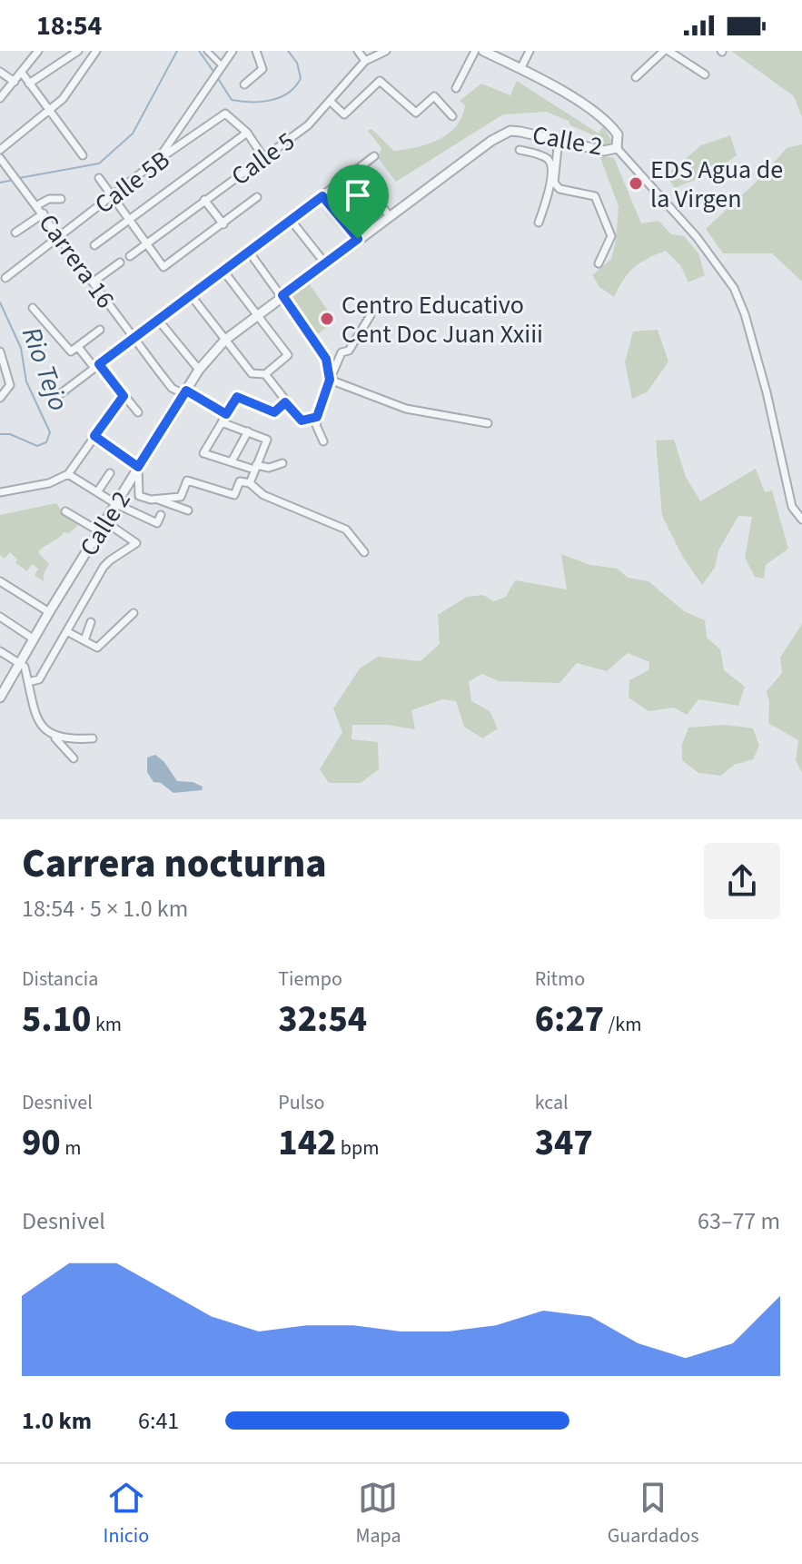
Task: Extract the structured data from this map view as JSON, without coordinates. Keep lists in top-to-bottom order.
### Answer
{
  "streets": {
    "street": [
      "Calle 2",
      "Calle 5",
      "Calle 5B",
      "Carrera 16"
    ]
  },
  "crossings": [
    ["Calle 2", "Carrera 16"],
    ["Calle 5B", "Carrera 16"]
  ],
  "water": ["Rio Tejo"],
  "places": ["EDS Agua de la Virgen", "Centro Educativo Cent Doc Juan Xxiii"],
  "page": {
    "status": "18:54",
    "heading": ["Carrera nocturna", "18:54 · 5 × 1.0 km"],
    "stats": [
      ["Distancia", "5.10 km"],
      ["Tiempo", "32:54"],
      ["Ritmo", "6:27 /km"],
      ["Desnivel", "90 m"],
      ["Pulso", "142 bpm"],
      ["kcal", "347"]
    ],
    "chart": ["Desnivel", "63–77 m"],
    "list": [
      {
        "name": "1.0 km",
        "note": "6:41"
      }
    ],
    "tabs": ["Inicio", "Mapa", "Guardados"]
  }
}
